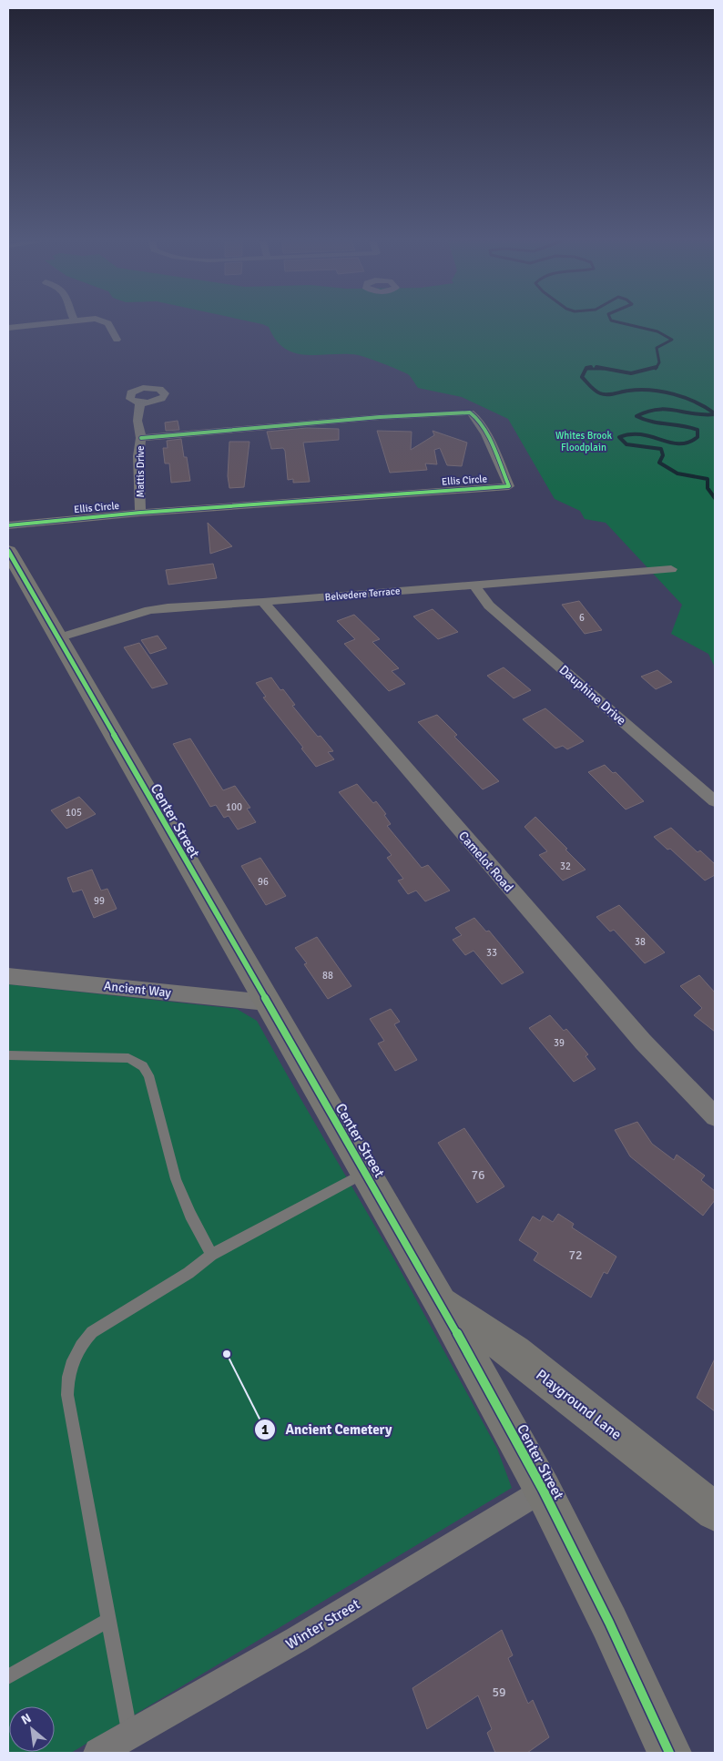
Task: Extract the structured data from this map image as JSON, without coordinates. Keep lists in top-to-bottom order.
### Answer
{
  "streets": {
    "street": [
      "Mattis Drive",
      "Ellis Circle",
      "Belvedere Terrace",
      "Dauphine Drive",
      "Center Street",
      "Camelot Road",
      "Ancient Way",
      "Playground Lane",
      "Winter Street"
    ]
  },
  "crossings": [
    ["Mattis Drive", "Ellis Circle"],
    ["Belvedere Terrace", "Dauphine Drive"],
    ["Belvedere Terrace", "Center Street"],
    ["Belvedere Terrace", "Camelot Road"],
    ["Center Street", "Ancient Way"],
    ["Center Street", "Playground Lane"],
    ["Center Street", "Winter Street"]
  ],
  "parks": ["Whites Brook Floodplain"],
  "places": ["Ancient Cemetery"],
  "house_numbers": [
    "6",
    "100",
    "105",
    "32",
    "96",
    "99",
    "38",
    "33",
    "88",
    "39",
    "76",
    "72",
    "59"
  ],
  "north": "top left"
}
